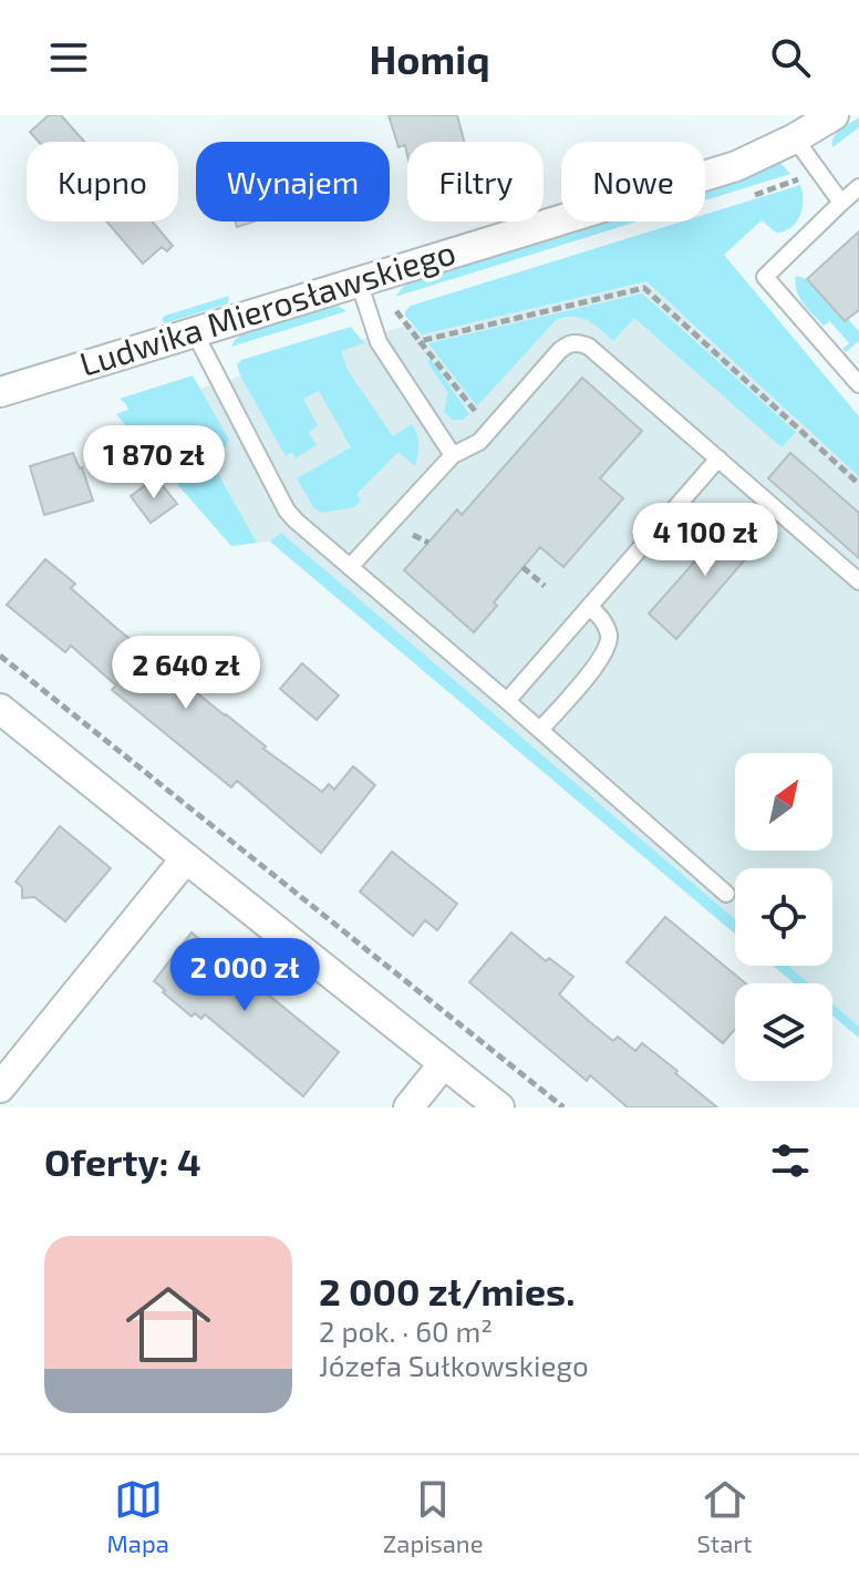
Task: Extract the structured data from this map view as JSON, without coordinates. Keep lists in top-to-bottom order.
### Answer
{
  "streets": {
    "street": ["Ludwika Mierosławskiego"]
  },
  "north": "top right",
  "page": {
    "header": "Homiq",
    "chip": [
      "Kupno",
      "Wynajem",
      "Filtry",
      "Nowe"
    ],
    "price": [
      "1 870 zł",
      "4 100 zł",
      "2 640 zł",
      "2 000 zł"
    ],
    "heading": "Oferty: 4",
    "list": [
      {
        "name": "2 000 zł/mies.",
        "note": "2 pok. · 60 m² · Józefa Sułkowskiego"
      }
    ],
    "tabs": ["Mapa", "Zapisane", "Start"]
  }
}
